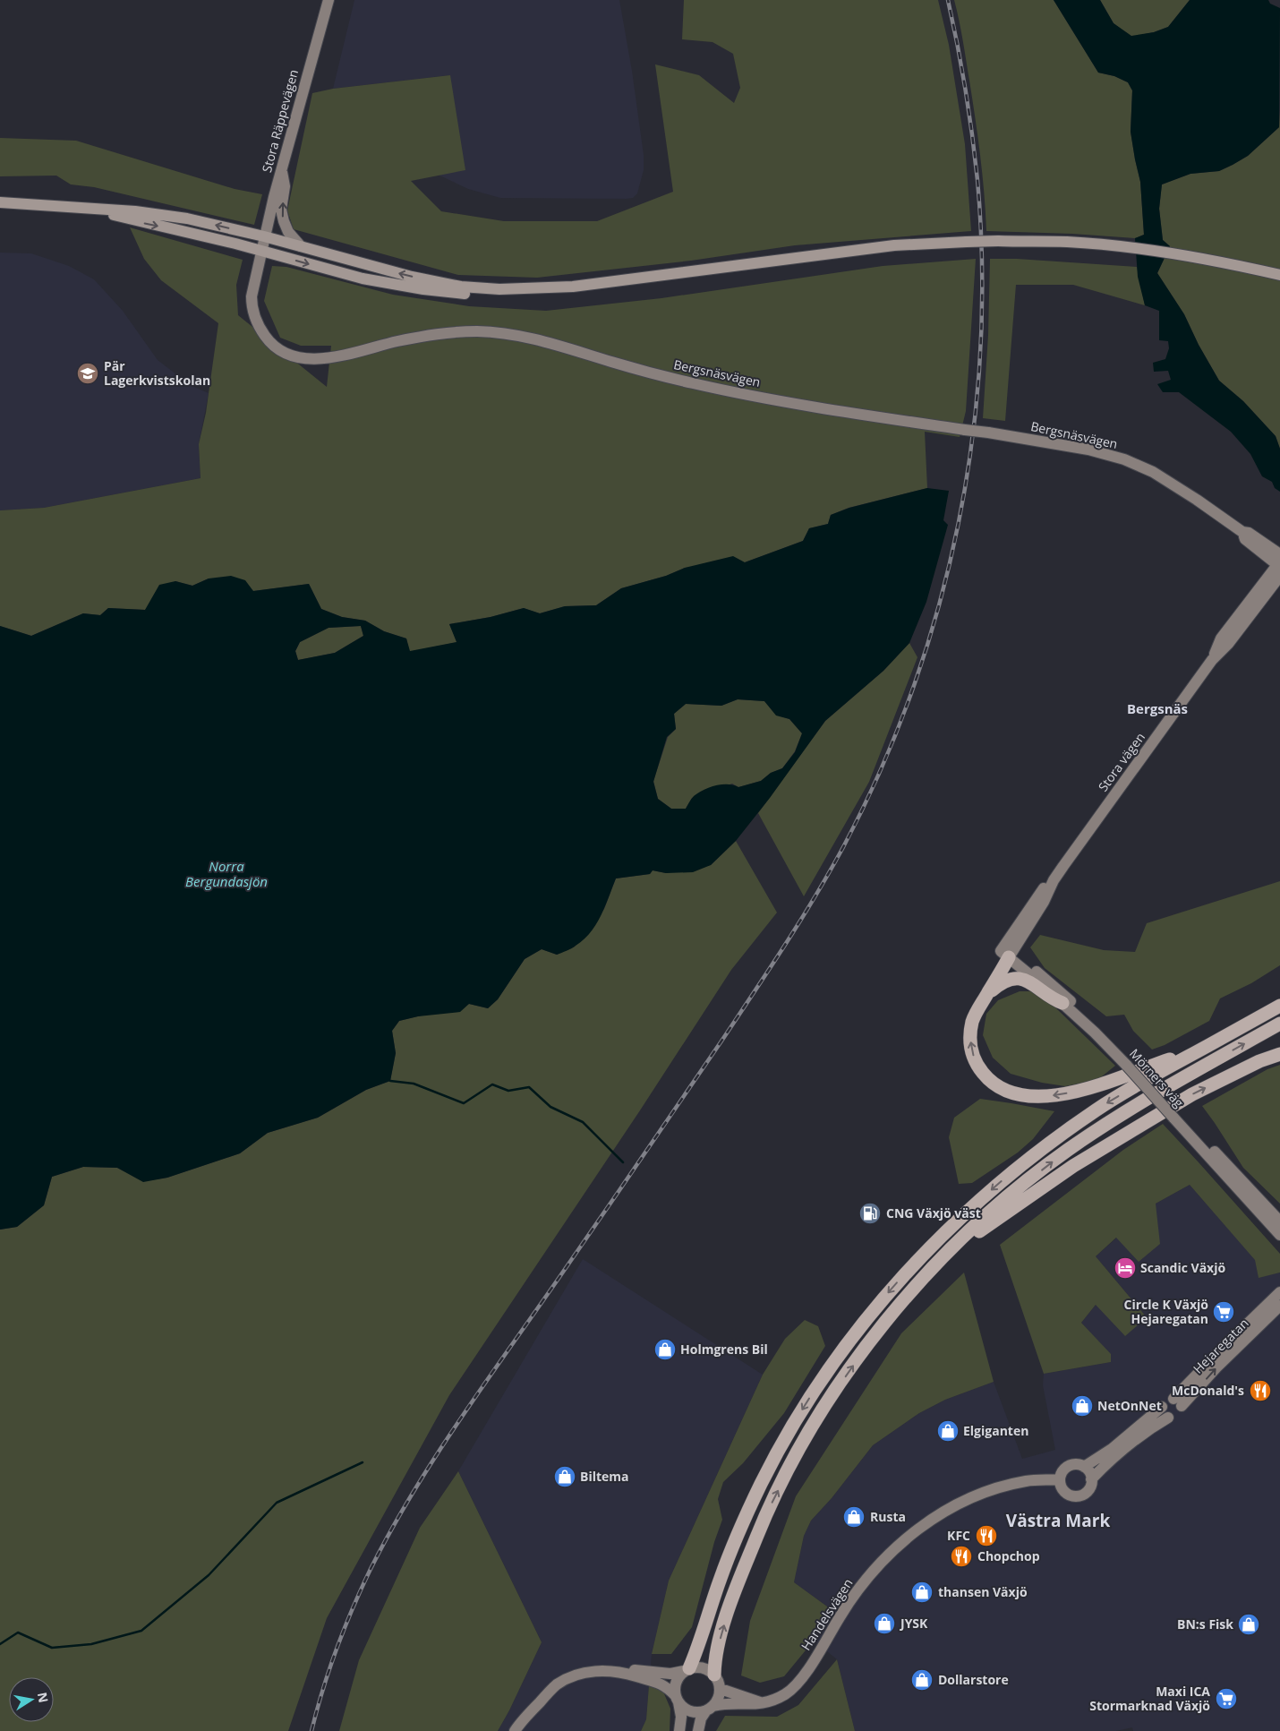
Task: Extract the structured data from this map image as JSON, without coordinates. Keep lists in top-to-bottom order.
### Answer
{
  "streets": {
    "street": [
      "Stora Räppevägen",
      "Bergsnäsvägen",
      "Stora vägen",
      "Mörners väg",
      "Hejaregatan",
      "Handelsvägen"
    ]
  },
  "crossings": [
    ["Stora Räppevägen", "Bergsnäsvägen"],
    ["Bergsnäsvägen", "Stora vägen"],
    ["Stora vägen", "Mörners väg"]
  ],
  "districts": ["Bergsnäs", "Västra Mark"],
  "water": ["Norra Bergundasjön"],
  "places": {
    "school or university": ["Pär Lagerkvistskolan"],
    "fuel station": ["CNG Växjö väst"],
    "hotel": ["Scandic Växjö"],
    "supermarket": ["Circle K Växjö Hejaregatan", "Maxi ICA Stormarknad Växjö"],
    "shop": [
      "Holmgrens Bil",
      "NetOnNet",
      "Elgiganten",
      "Biltema",
      "Rusta",
      "thansen Växjö",
      "JYSK",
      "BN:s Fisk",
      "Dollarstore"
    ],
    "restaurant": ["McDonald's", "KFC", "Chopchop"]
  },
  "north": "right"
}
